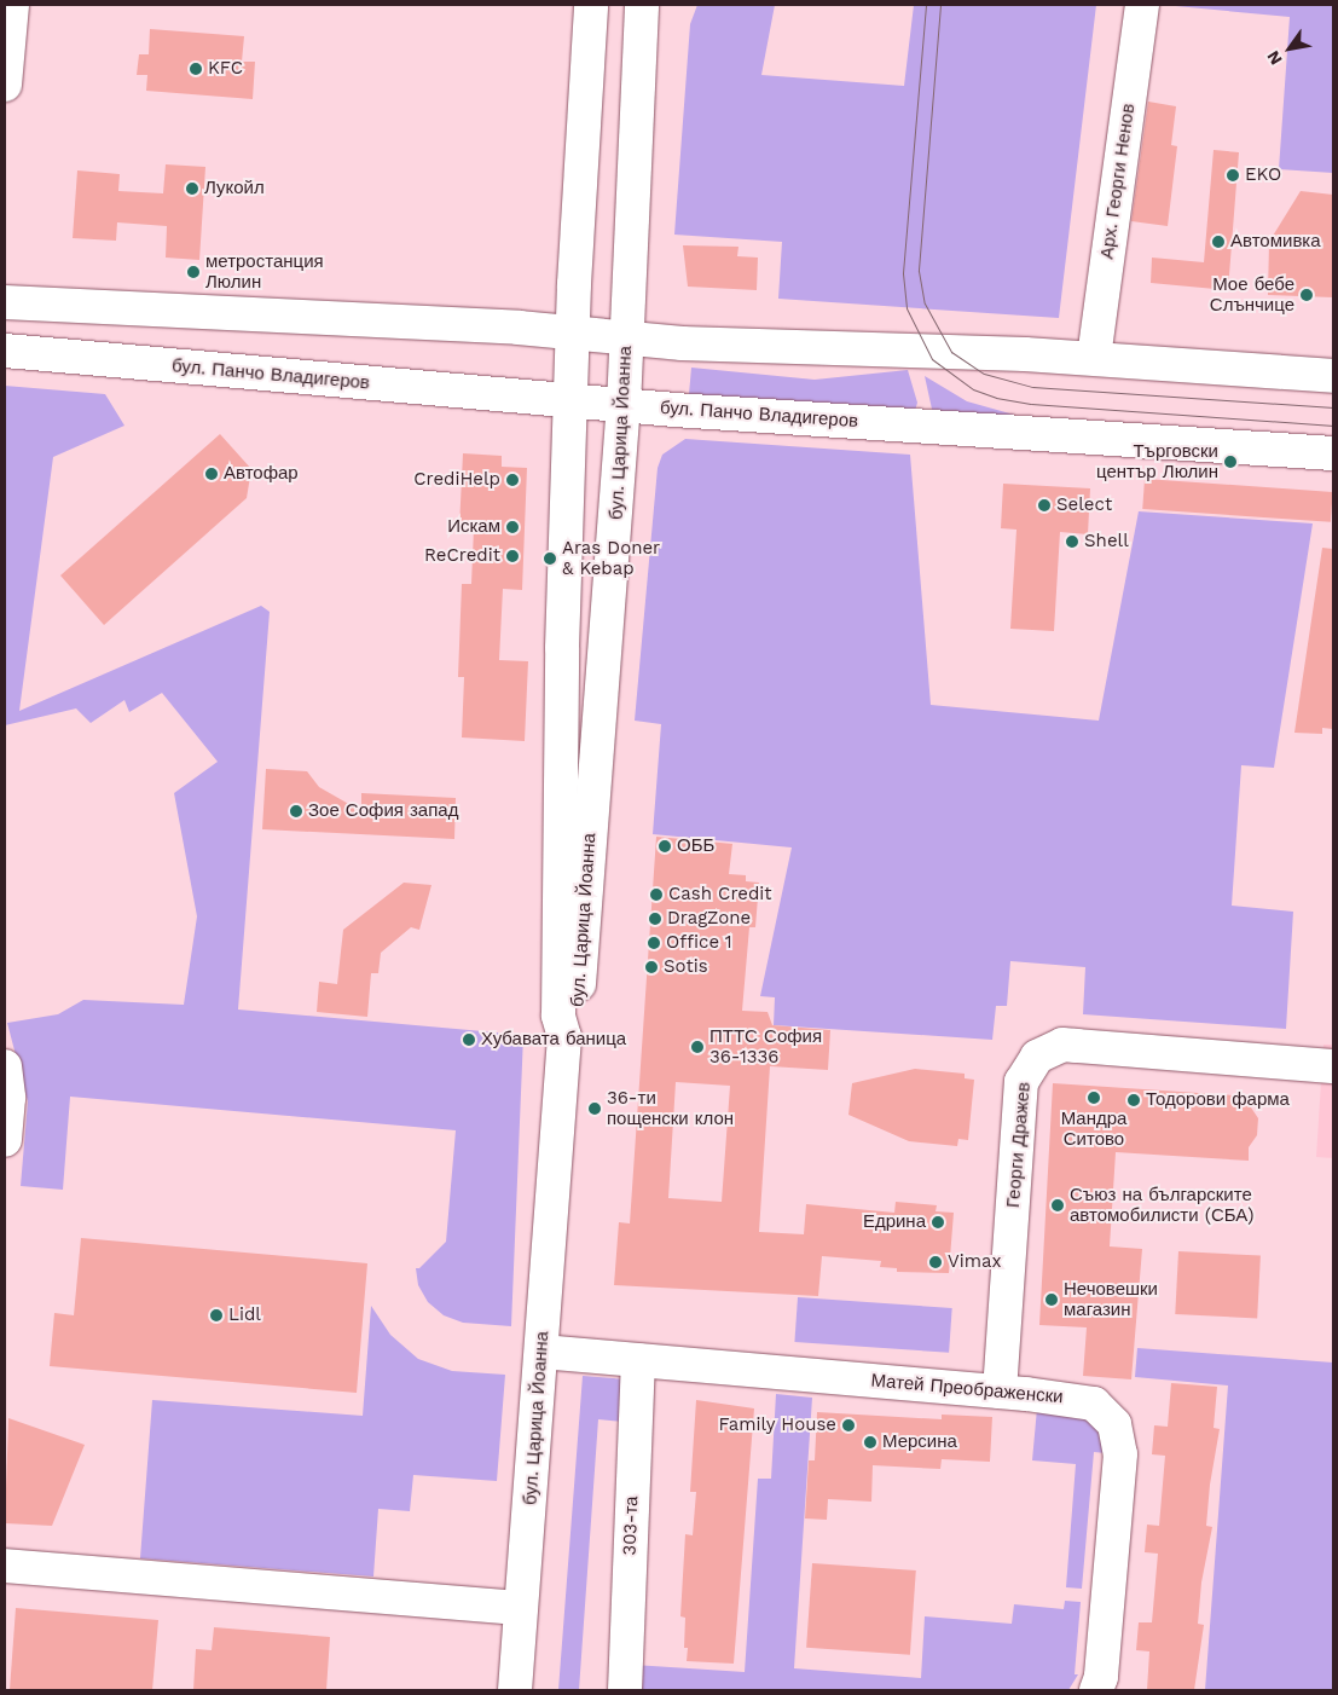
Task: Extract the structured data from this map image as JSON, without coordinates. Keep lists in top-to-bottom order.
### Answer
{
  "streets": {
    "main road": [
      "Арх. Георги Ненов",
      "бул. Панчо Владигеров",
      "бул. Царица Йоанна",
      "Георги Дражев",
      "Матей Преображенски",
      "303-та"
    ]
  },
  "crossings": [
    ["бул. Панчо Владигеров", "бул. Царица Йоанна"],
    ["бул. Царица Йоанна", "Матей Преображенски"],
    ["Георги Дражев", "Матей Преображенски"],
    ["Матей Преображенски", "303-та"]
  ],
  "places": [
    "KFC",
    "EKO",
    "Лукойл",
    "Автомивка",
    "метростанция Люлин",
    "Мое бебе Слънчице",
    "Търговски център Люлин",
    "Автофар",
    "CrediHelp",
    "Select",
    "Искам",
    "Shell",
    "ReCredit",
    "Aras Doner & Kebap",
    "Зое София запад",
    "ОББ",
    "Cash Credit",
    "DragZone",
    "Office 1",
    "Sotis",
    "Хубавата баница",
    "ПТТС София 36-1336",
    "Мандра Ситово",
    "Тодорови фарма",
    "36-ти пощенски клон",
    "Съюз на българските автомобилисти (СБА)",
    "Едрина",
    "Vimax",
    "Нечовешки магазин",
    "Lidl",
    "Family House",
    "Мерсина"
  ],
  "north": "bottom left"
}
